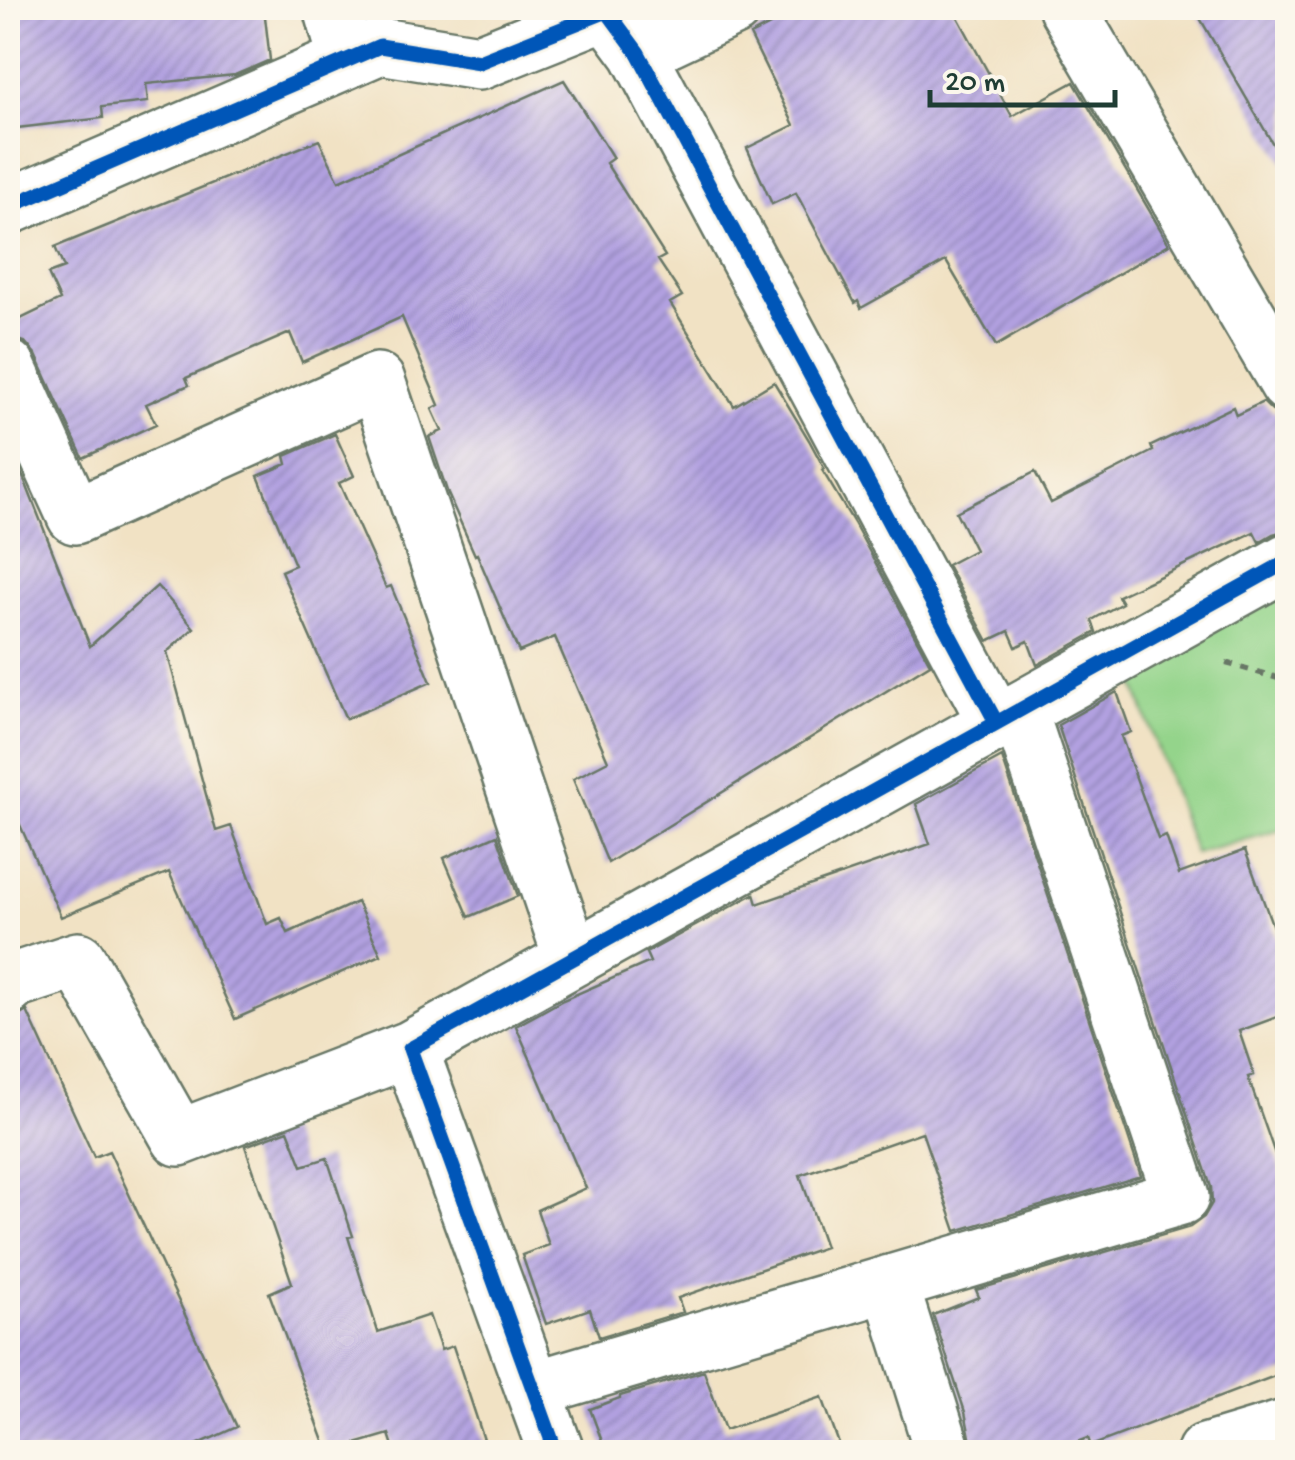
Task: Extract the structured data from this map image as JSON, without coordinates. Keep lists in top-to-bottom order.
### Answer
{
  "scale_bar": "20 m"
}
